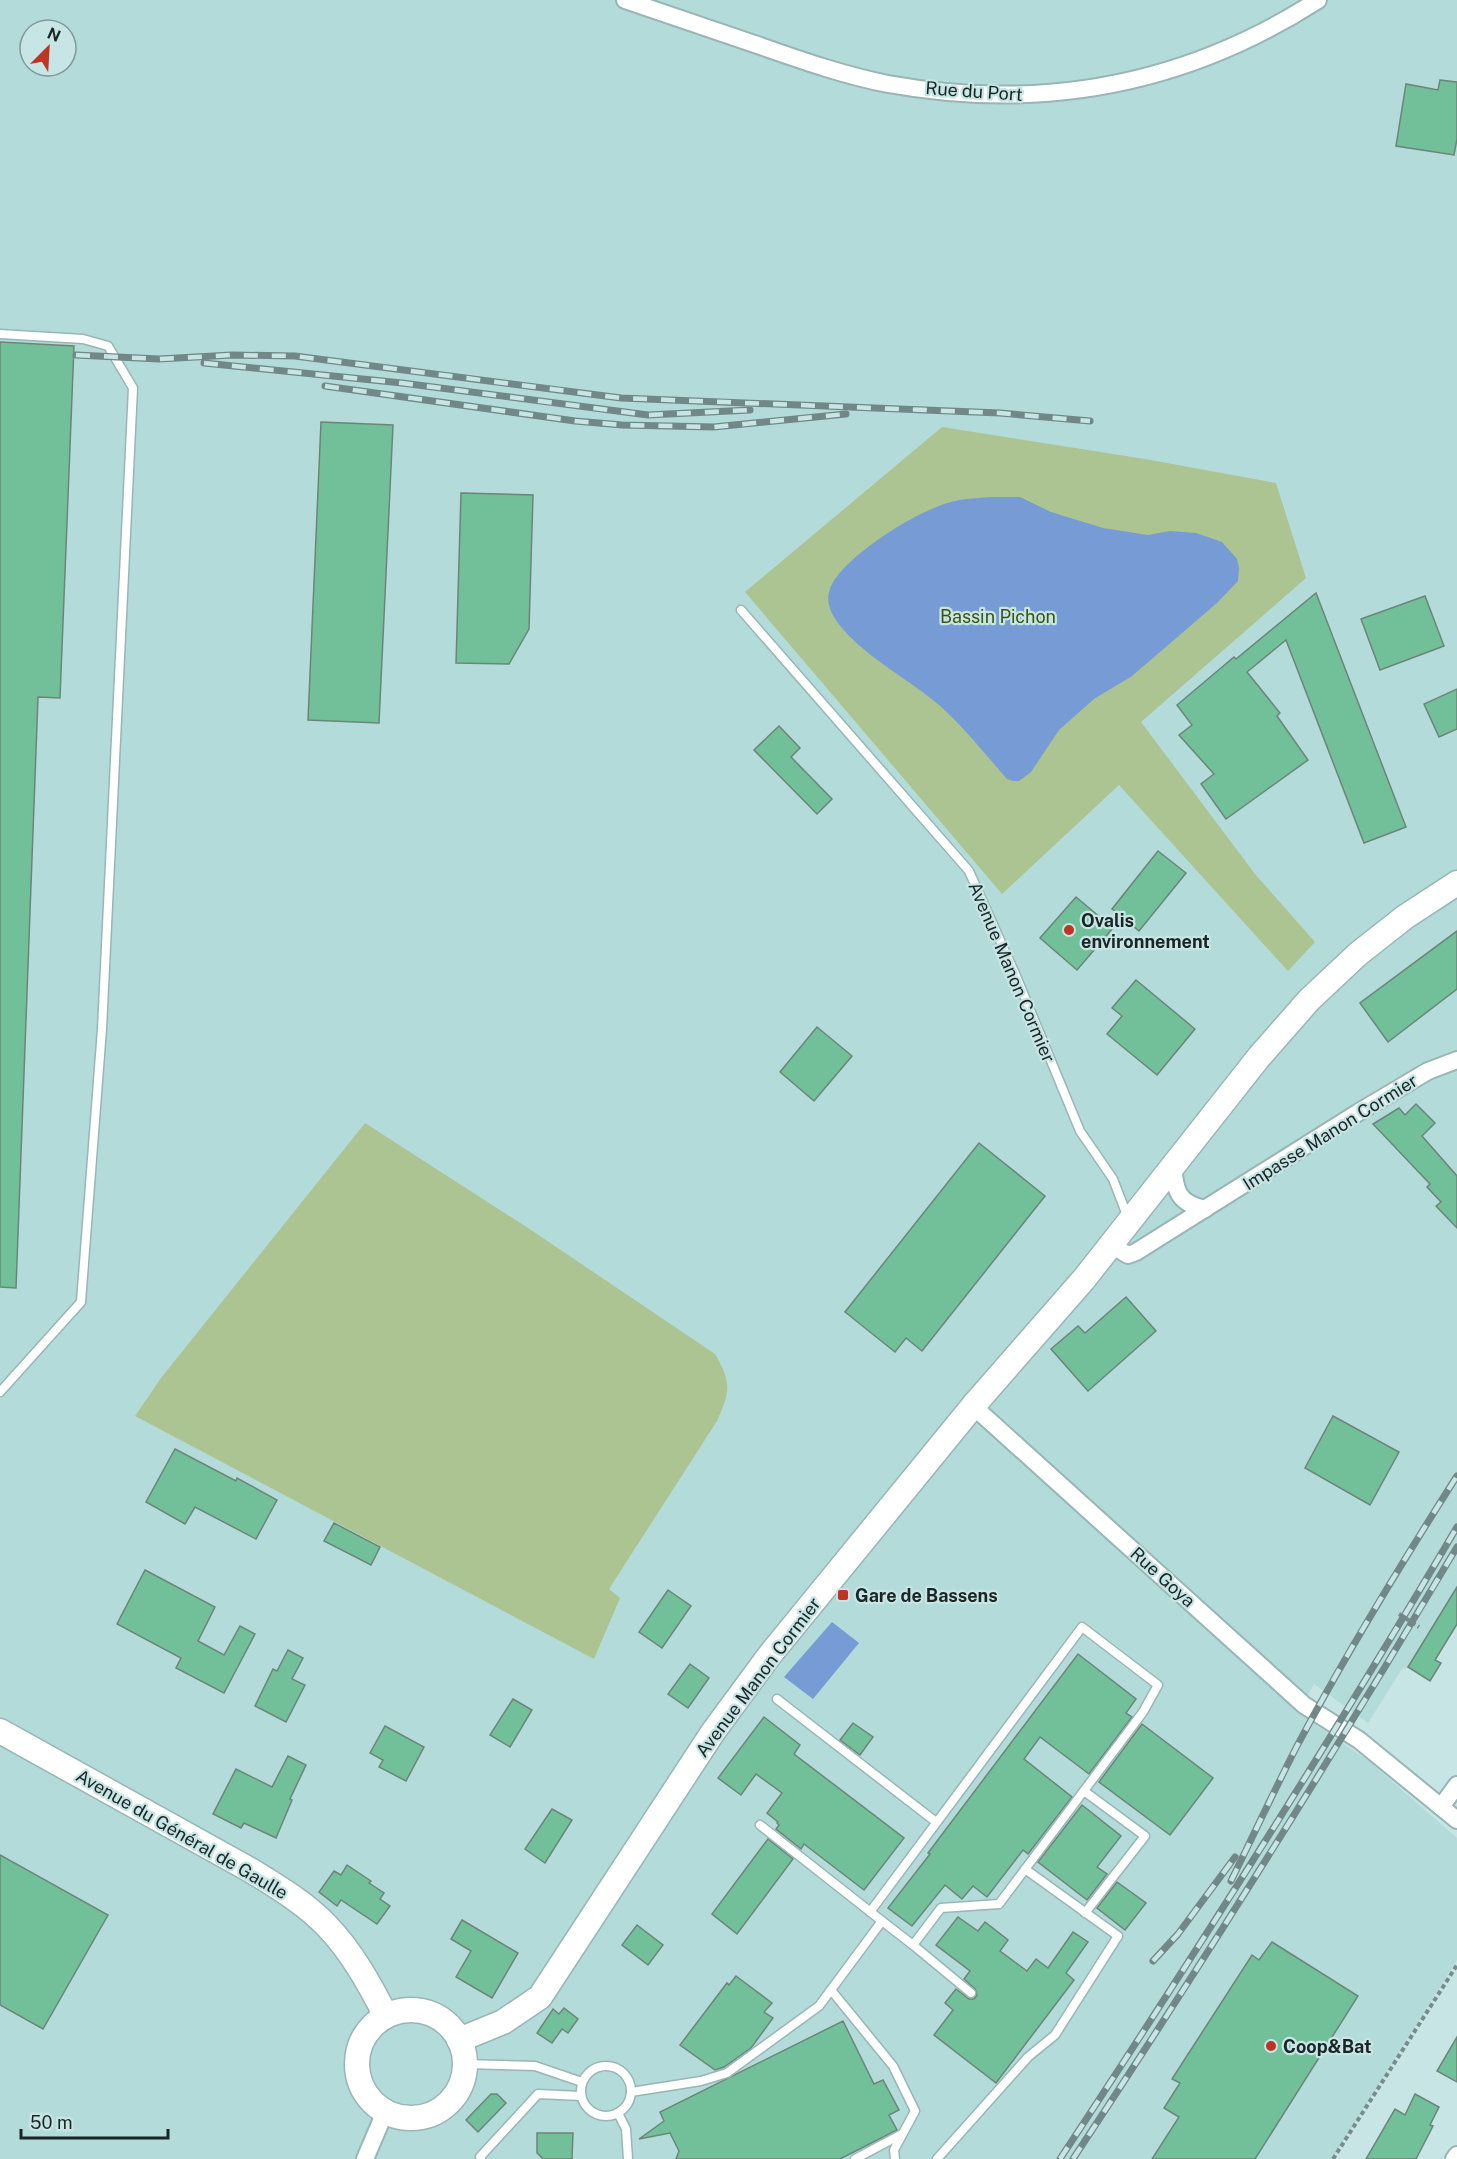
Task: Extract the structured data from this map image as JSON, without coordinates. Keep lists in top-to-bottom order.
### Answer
{
  "streets": {
    "street": [
      "Rue du Port",
      "Avenue Manon Cormier",
      "Impasse Manon Cormier",
      "Rue Goya",
      "Avenue du Général de Gaulle"
    ]
  },
  "crossings": [
    ["Avenue Manon Cormier", "Impasse Manon Cormier"],
    ["Avenue Manon Cormier", "Rue Goya"],
    ["Avenue Manon Cormier", "Avenue du Général de Gaulle"]
  ],
  "parks": ["Bassin Pichon"],
  "places": {
    "other": ["Ovalis environnement", "Coop&Bat"],
    "transit": ["Gare de Bassens"]
  },
  "scale_bar": "50 m",
  "north": "top right"
}
